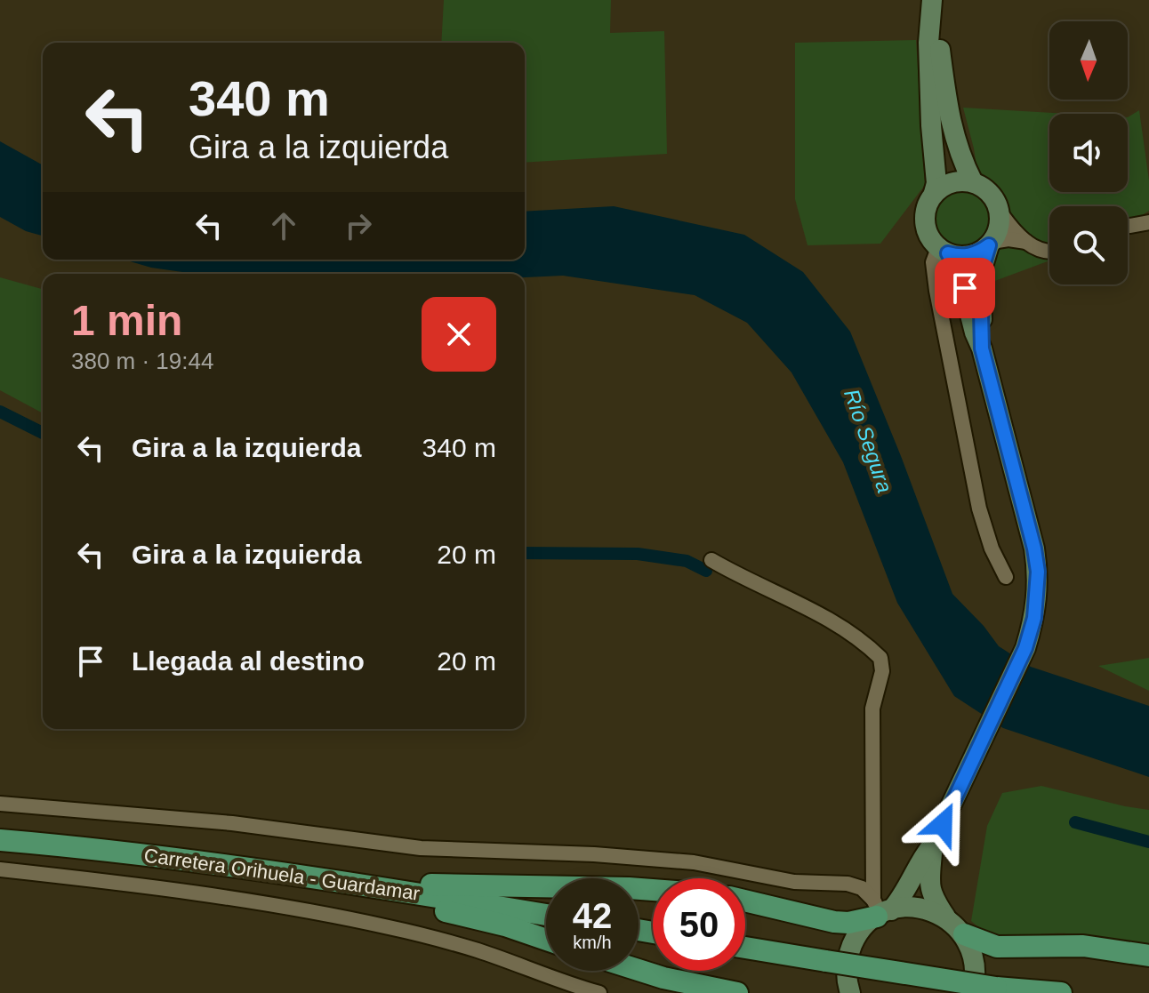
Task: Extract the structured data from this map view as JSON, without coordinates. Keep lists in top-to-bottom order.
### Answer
{
  "streets": {
    "main road": ["Carretera Orihuela - Guardamar"]
  },
  "water": ["Río Segura"],
  "north": "bottom",
  "page": {
    "turn": ["340 m", "Gira a la izquierda"],
    "heading": ["1 min", "380 m · 19:44"],
    "list": [
      {
        "name": "Gira a la izquierda",
        "value": "340 m"
      },
      {
        "name": "Gira a la izquierda",
        "value": "20 m"
      },
      {
        "name": "Llegada al destino",
        "value": "20 m"
      }
    ],
    "speed": "42 km/h",
    "limit": "50"
  }
}
